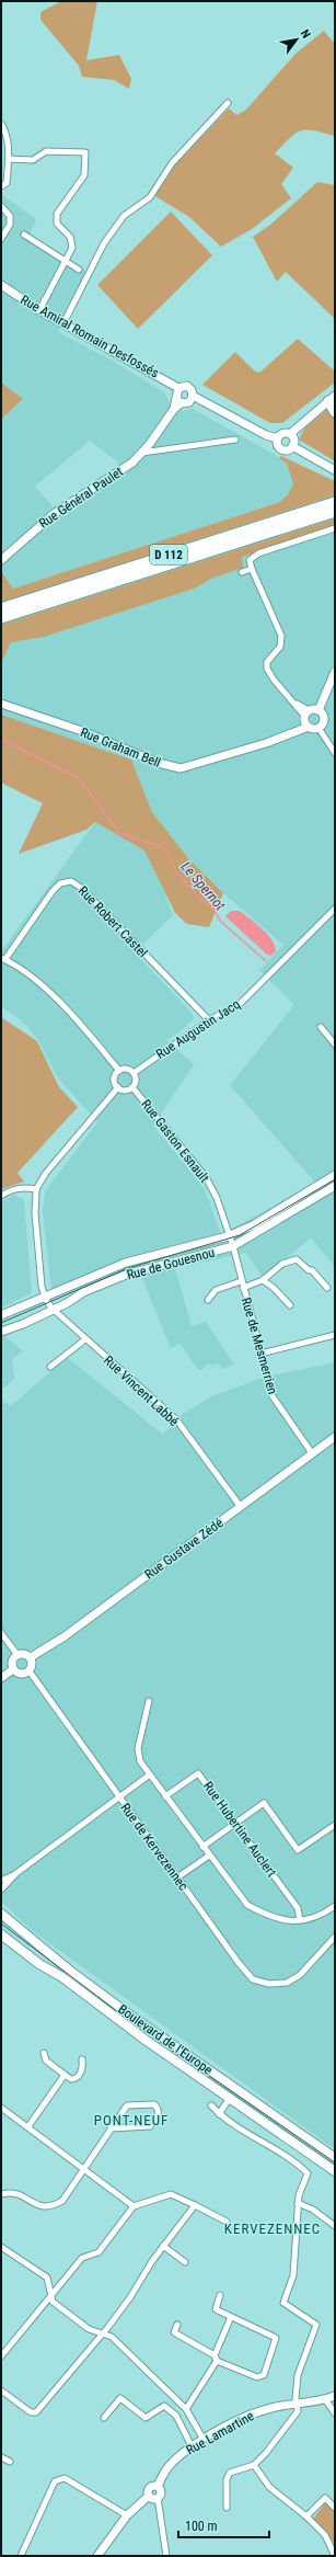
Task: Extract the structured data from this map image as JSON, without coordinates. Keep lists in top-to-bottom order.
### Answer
{
  "streets": {
    "highway": ["D 112"],
    "main road": ["Boulevard de l'Europe"],
    "street": [
      "Rue Amiral Romain Desfossés",
      "Rue Général Paulet",
      "Rue Graham Bell",
      "Rue Robert Castel",
      "Rue Augustin Jacq",
      "Rue Gaston Esnault",
      "Rue de Gouesnou",
      "Rue de Mesmerrien",
      "Rue Vincent Labbé",
      "Rue Gustave Zédé",
      "Rue Hubertine Auclert",
      "Rue de Kervezennec",
      "Rue Lamartine"
    ]
  },
  "crossings": [
    ["Rue Amiral Romain Desfossés", "Rue Général Paulet"],
    ["Rue Robert Castel", "Rue Augustin Jacq"],
    ["Rue Augustin Jacq", "Rue Gaston Esnault"],
    ["Rue Gaston Esnault", "Rue de Gouesnou"],
    ["Rue Gaston Esnault", "Rue de Mesmerrien"],
    ["Rue de Gouesnou", "Rue de Mesmerrien"],
    ["Rue de Gouesnou", "Rue Vincent Labbé"],
    ["Rue de Mesmerrien", "Rue Gustave Zédé"],
    ["Rue Vincent Labbé", "Rue Gustave Zédé"],
    ["Rue Gustave Zédé", "Rue de Kervezennec"]
  ],
  "districts": ["PONT-NEUF", "KERVEZENNEC"],
  "water": ["Le Spernot"],
  "scale_bar": "100 m",
  "north": "top right"
}
